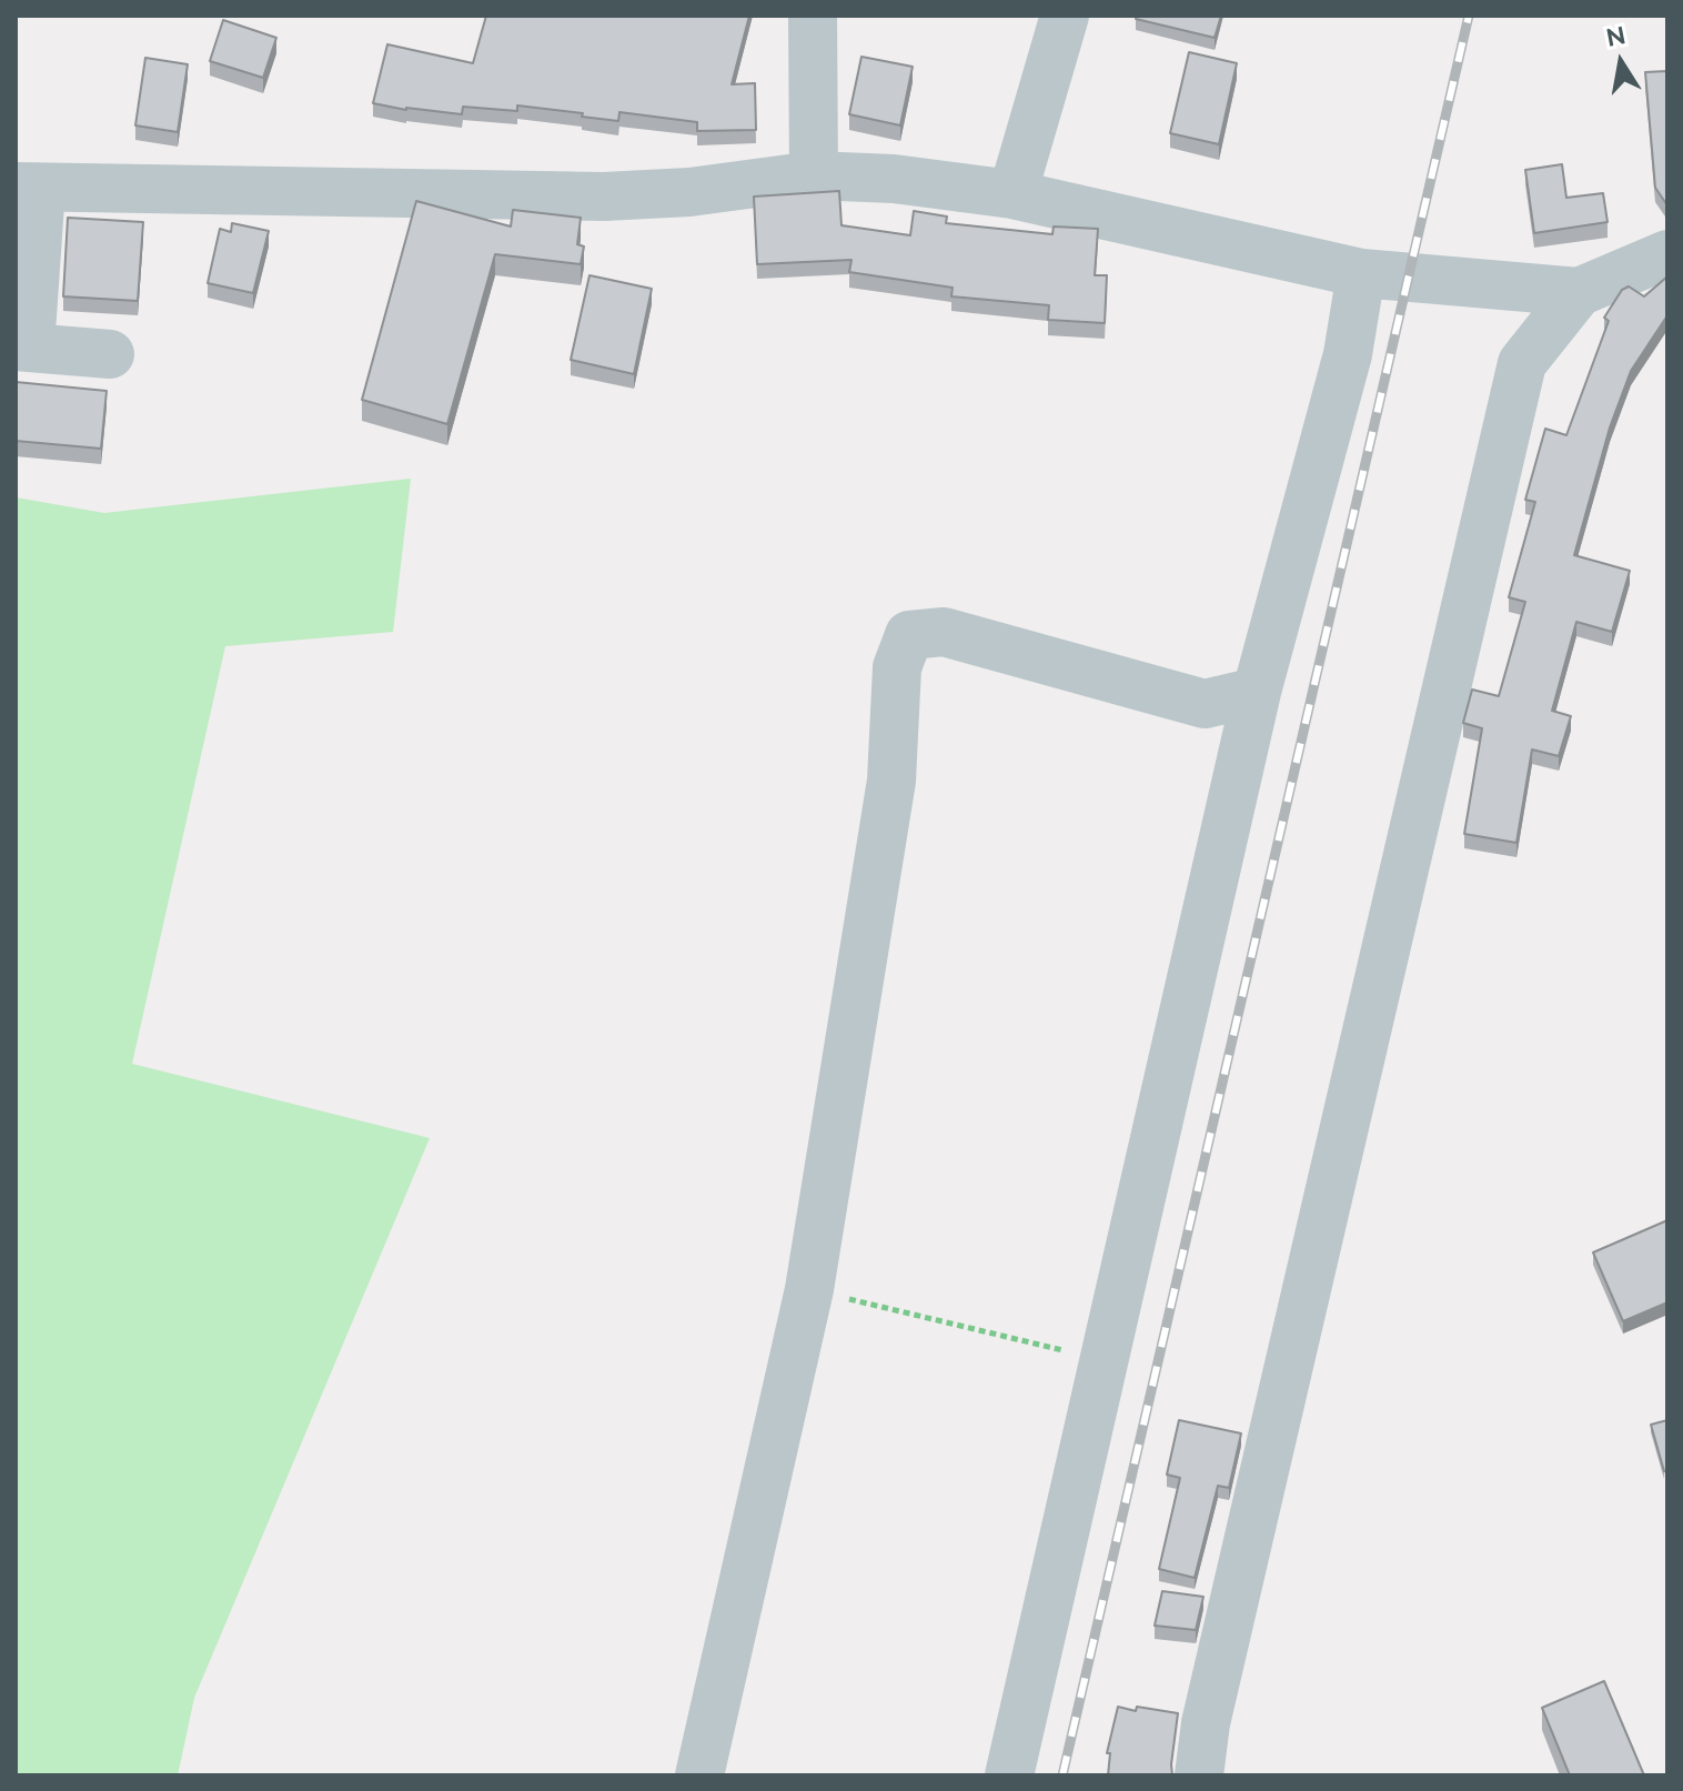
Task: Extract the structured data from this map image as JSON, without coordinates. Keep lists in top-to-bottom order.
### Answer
{
  "north": "top"
}
